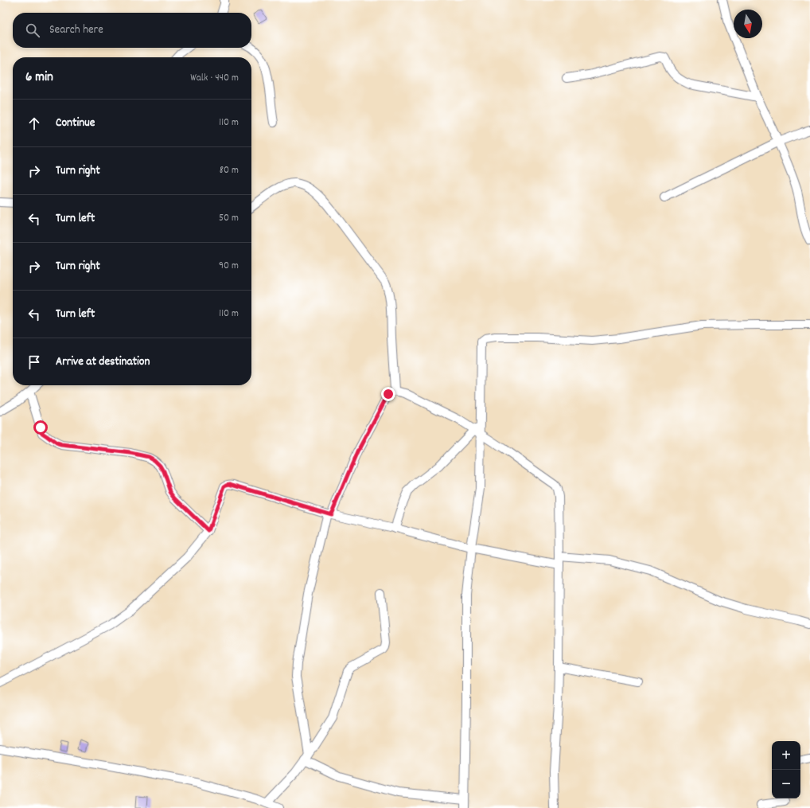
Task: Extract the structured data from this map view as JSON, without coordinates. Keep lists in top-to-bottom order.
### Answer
{
  "north": "bottom",
  "page": {
    "search": "Search here",
    "heading": ["6 min", "Walk · 440 m"],
    "list": [
      ["Continue", "110 m"],
      ["Turn right", "80 m"],
      ["Turn left", "50 m"],
      ["Turn right", "90 m"],
      ["Turn left", "110 m"],
      "Arrive at destination"
    ],
    "map_buttons": ["+", "−"]
  }
}
